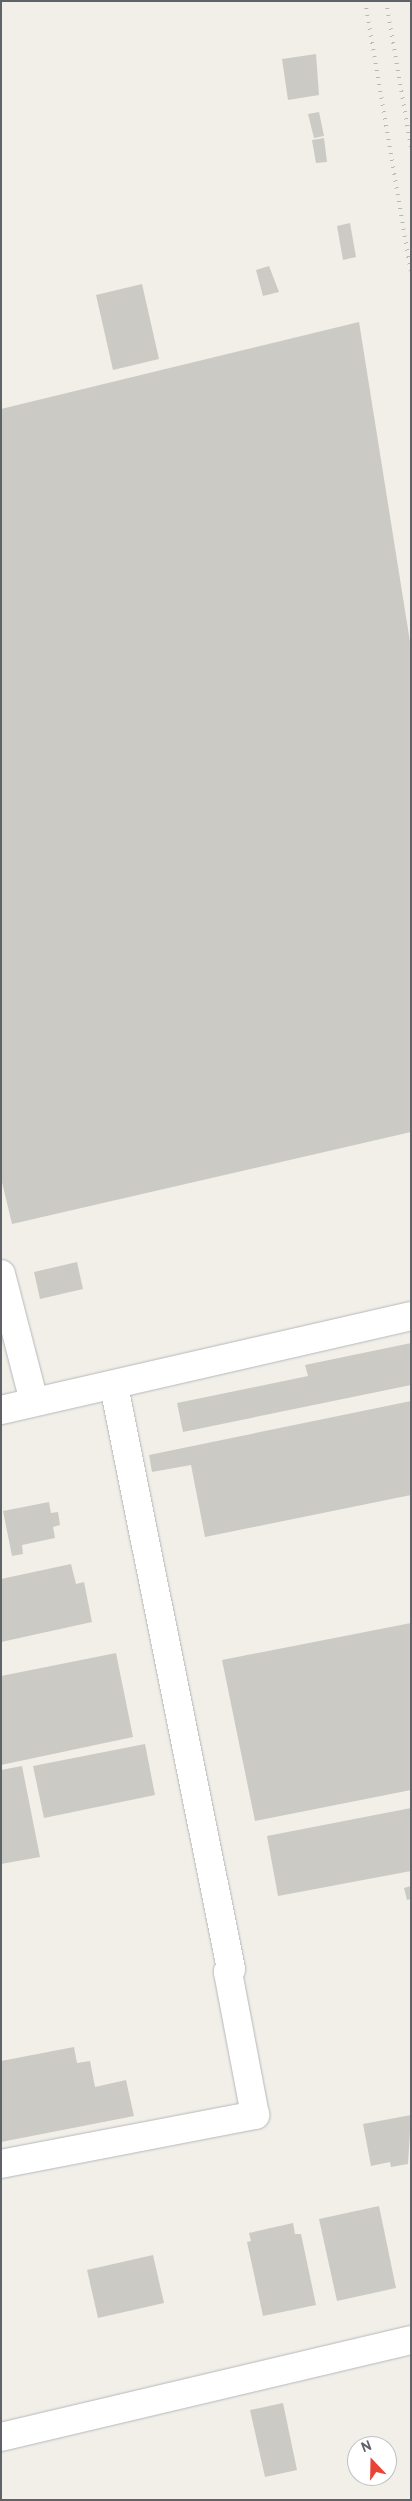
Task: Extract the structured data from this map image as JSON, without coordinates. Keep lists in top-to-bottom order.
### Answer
{
  "north": "top"
}
